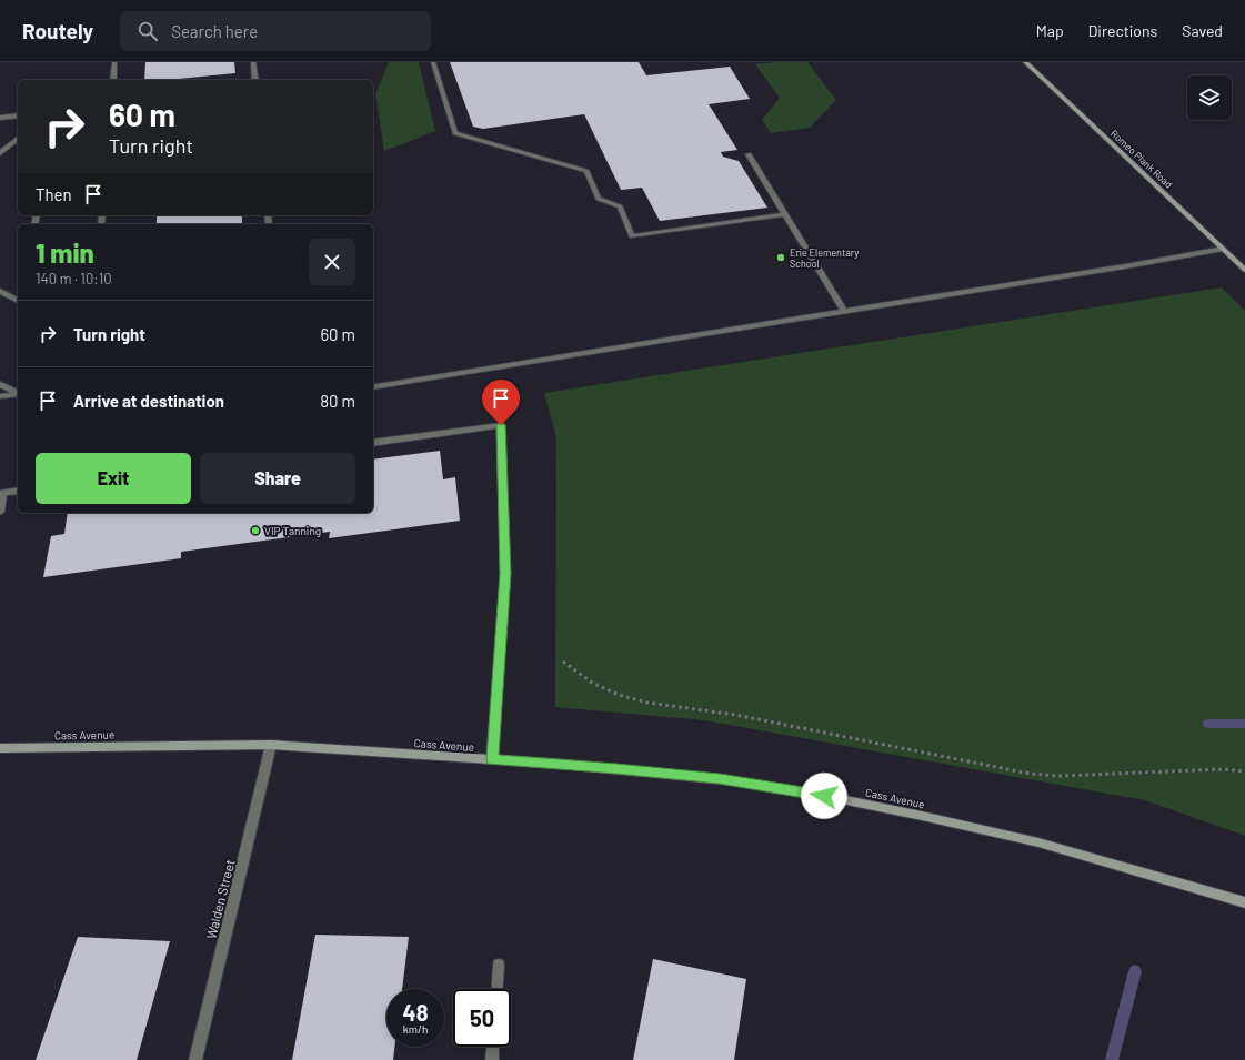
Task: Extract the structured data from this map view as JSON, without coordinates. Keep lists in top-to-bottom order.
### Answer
{
  "streets": {
    "main road": ["Romeo Plank Road", "Cass Avenue"],
    "street": ["Walden Street"]
  },
  "crossings": [
    ["Cass Avenue", "Walden Street"]
  ],
  "places": ["Erie Elementary School", "VIP Tanning"],
  "page": {
    "header": "Routely",
    "search": "Search here",
    "nav": ["Map", "Directions", "Saved"],
    "turn": ["60 m", "Turn right"],
    "then": "Then",
    "heading": ["1 min", "140 m · 10:10"],
    "list": [
      {
        "name": "Turn right",
        "value": "60 m"
      },
      {
        "name": "Arrive at destination",
        "value": "80 m"
      }
    ],
    "buttons": ["Exit", "Share"],
    "speed": "48 km/h",
    "limit": "50"
  }
}
